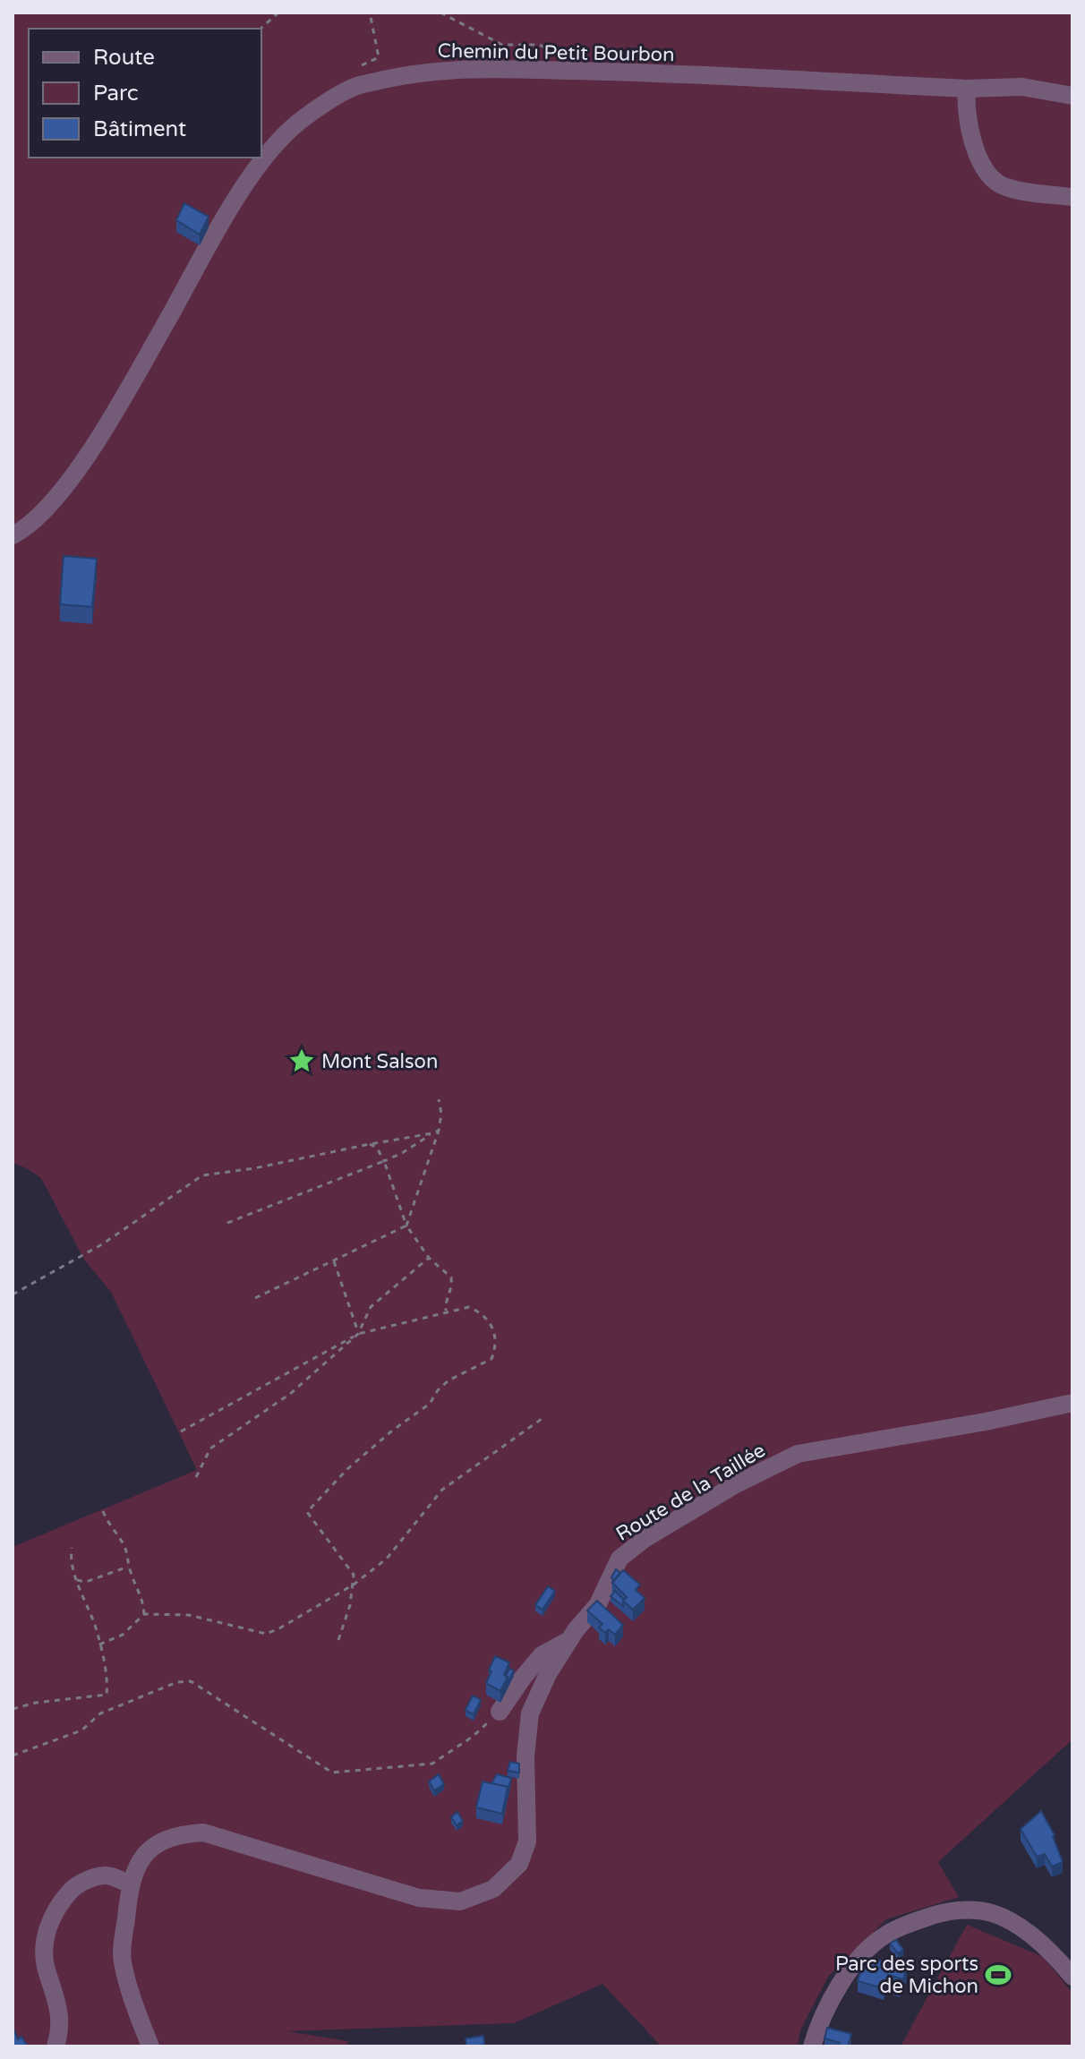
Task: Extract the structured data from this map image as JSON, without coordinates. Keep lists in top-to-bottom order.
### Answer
{
  "streets": {
    "street": ["Chemin du Petit Bourbon", "Route de la Taillée"]
  },
  "places": {
    "place": ["Mont Salson"],
    "sports": ["Parc des sports de Michon"]
  },
  "legend": ["Route", "Parc", "Bâtiment"]
}
